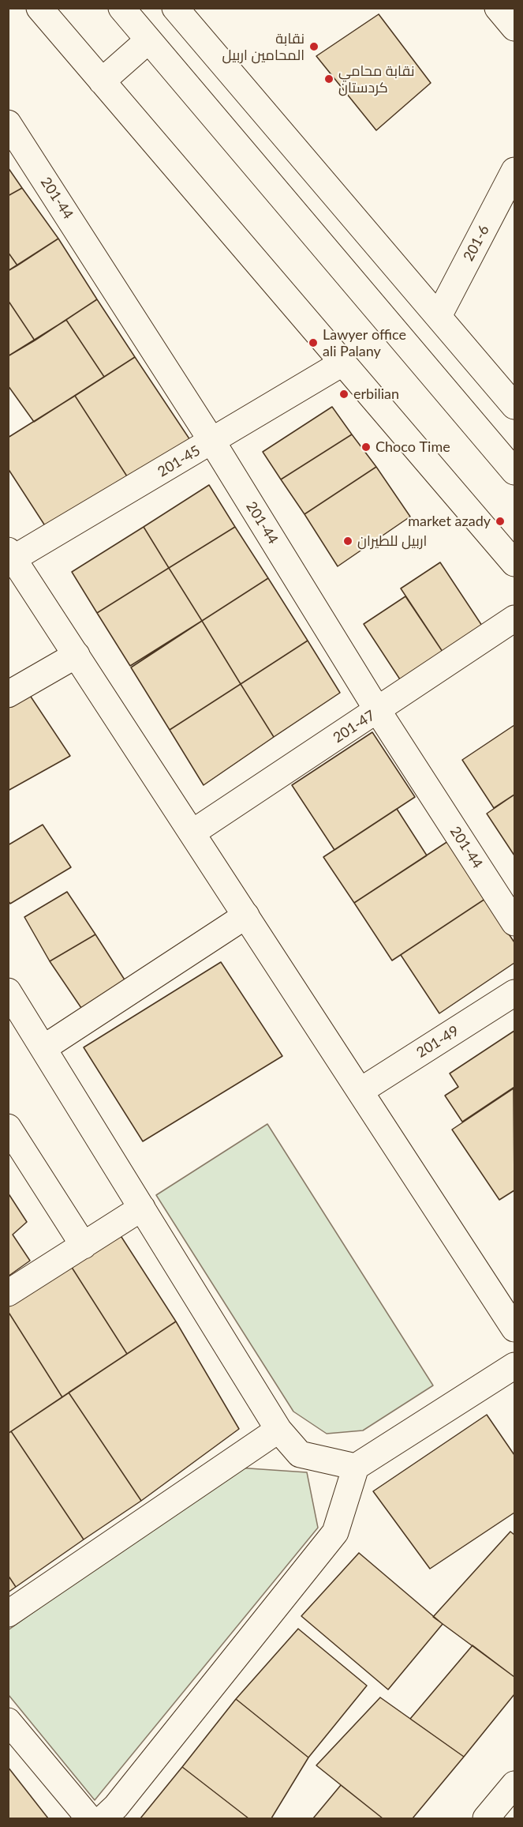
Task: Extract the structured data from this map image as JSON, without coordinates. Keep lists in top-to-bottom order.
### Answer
{
  "streets": {
    "street": [
      "201-44",
      "201-6",
      "201-45",
      "201-47",
      "201-49"
    ]
  },
  "crossings": [
    ["201-44", "201-45"],
    ["201-44", "201-47"]
  ],
  "places": [
    "نقابة المحامين اربيل",
    "نقابة محامي كردستان",
    "Lawyer office ali Palany",
    "erbilian",
    "Choco Time",
    "market azady",
    "اربيل للطيران"
  ]
}
